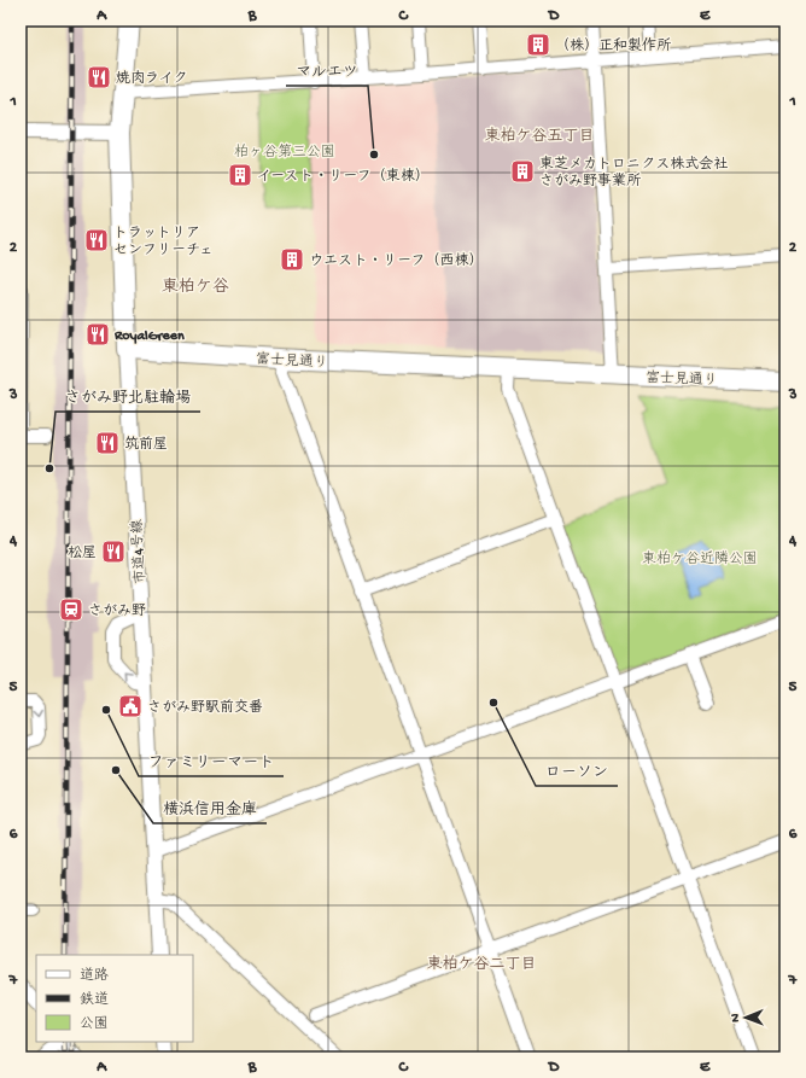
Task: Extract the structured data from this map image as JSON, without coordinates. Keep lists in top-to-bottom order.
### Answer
{
  "streets": {
    "main road": ["富士見通り"],
    "street": ["市道4号線"]
  },
  "crossings": [
    ["富士見通り", "市道4号線"]
  ],
  "districts": ["東柏ケ谷五丁目", "東柏ケ谷", "東柏ケ谷二丁目"],
  "parks": ["柏ヶ谷第三公園", "東柏ケ谷近隣公園"],
  "places": {
    "building": [
      "（株）正和製作所",
      "東芝メカトロニクス株式会社 さがみ野事業所",
      "イースト・リーフ（東棟）",
      "ウエスト・リーフ（西棟）"
    ],
    "restaurant": [
      "焼肉ライク",
      "トラットリア センフリーチェ",
      "RoyalGreen",
      "筑前屋",
      "松屋"
    ],
    "other": [
      "マルエツ",
      "さがみ野北駐輪場",
      "ローソン",
      "ファミリーマート",
      "横浜信用金庫"
    ],
    "station": ["さがみ野"],
    "public building": ["さがみ野駅前交番"]
  },
  "legend": ["道路", "鉄道", "公園"],
  "north": "left",
  "grid": {
    "columns": [
      "A",
      "B",
      "C",
      "D",
      "E"
    ],
    "rows": [
      "1",
      "2",
      "3",
      "4",
      "5",
      "6",
      "7"
    ]
  }
}
